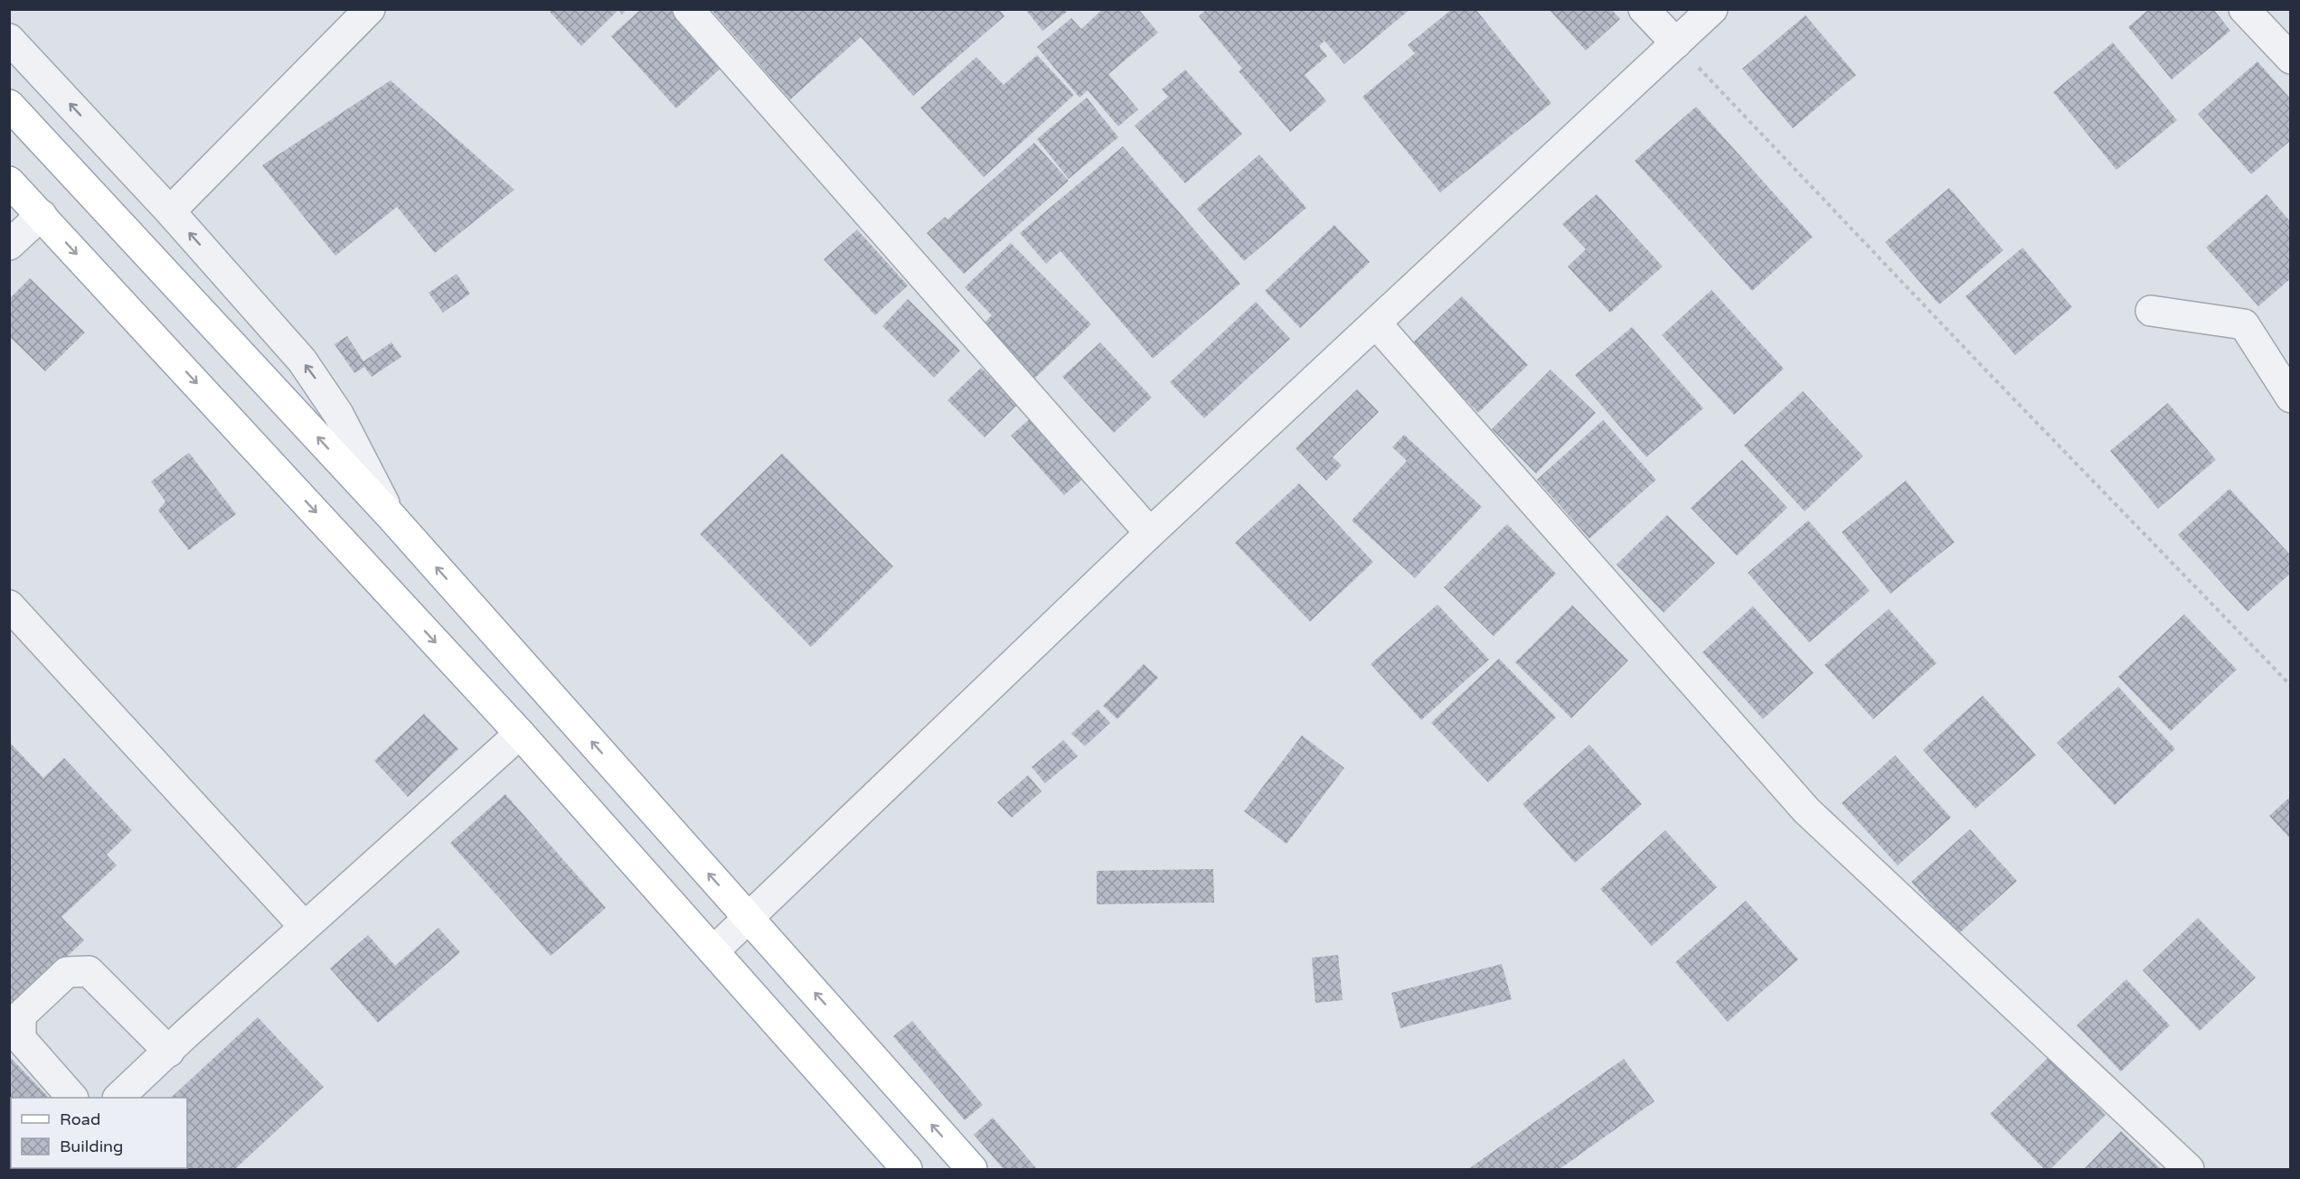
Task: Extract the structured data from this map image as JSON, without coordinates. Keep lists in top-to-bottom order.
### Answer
{
  "legend": ["Road", "Building"]
}
